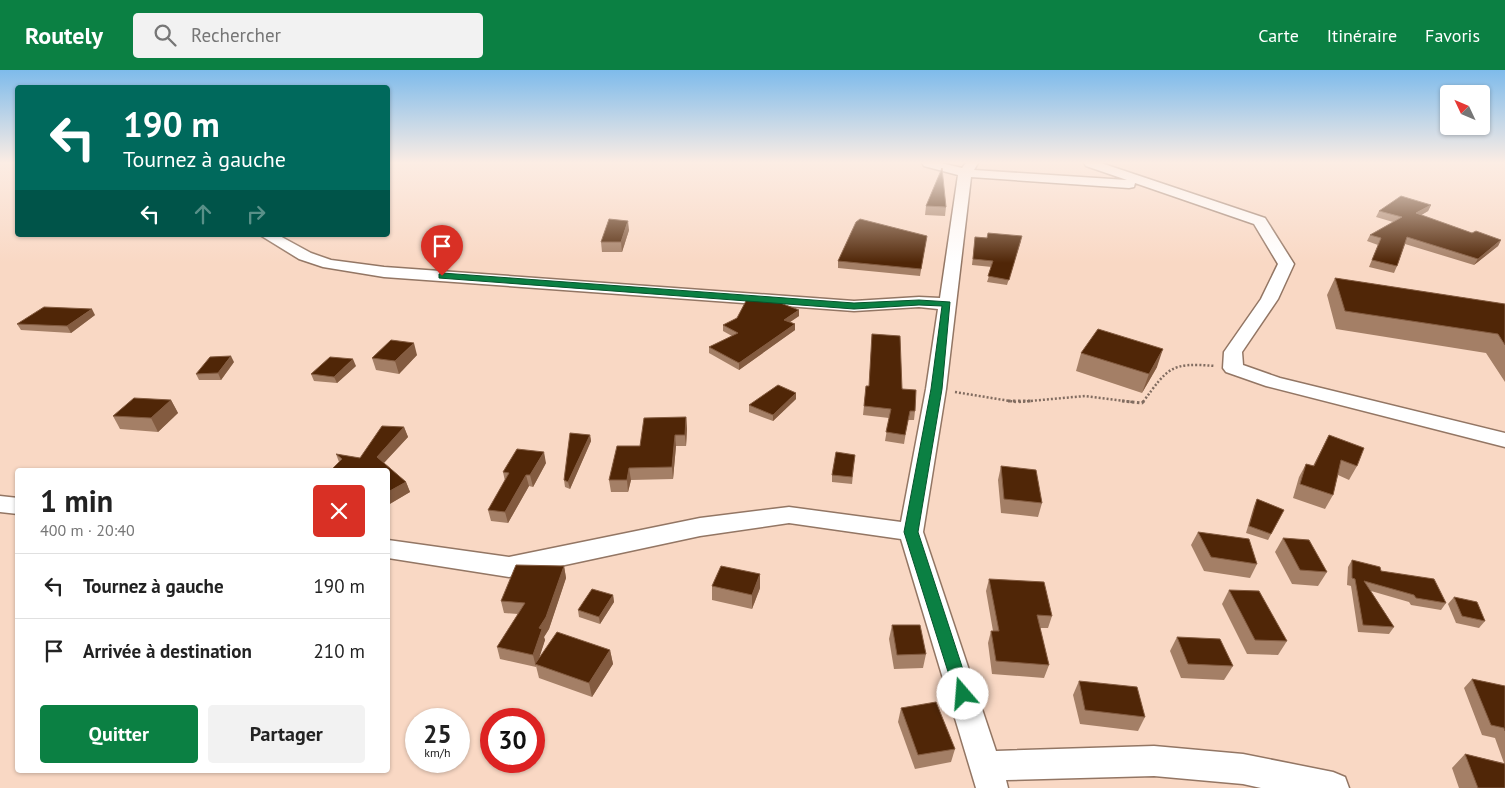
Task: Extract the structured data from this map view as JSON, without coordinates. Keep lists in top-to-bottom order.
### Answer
{
  "north": "top left",
  "page": {
    "header": "Routely",
    "search": "Rechercher",
    "nav": ["Carte", "Itinéraire", "Favoris"],
    "turn": ["190 m", "Tournez à gauche"],
    "heading": ["1 min", "400 m · 20:40"],
    "list": [
      {
        "name": "Tournez à gauche",
        "value": "190 m"
      },
      {
        "name": "Arrivée à destination",
        "value": "210 m"
      }
    ],
    "buttons": ["Quitter", "Partager"],
    "speed": "25 km/h",
    "limit": "30"
  }
}
